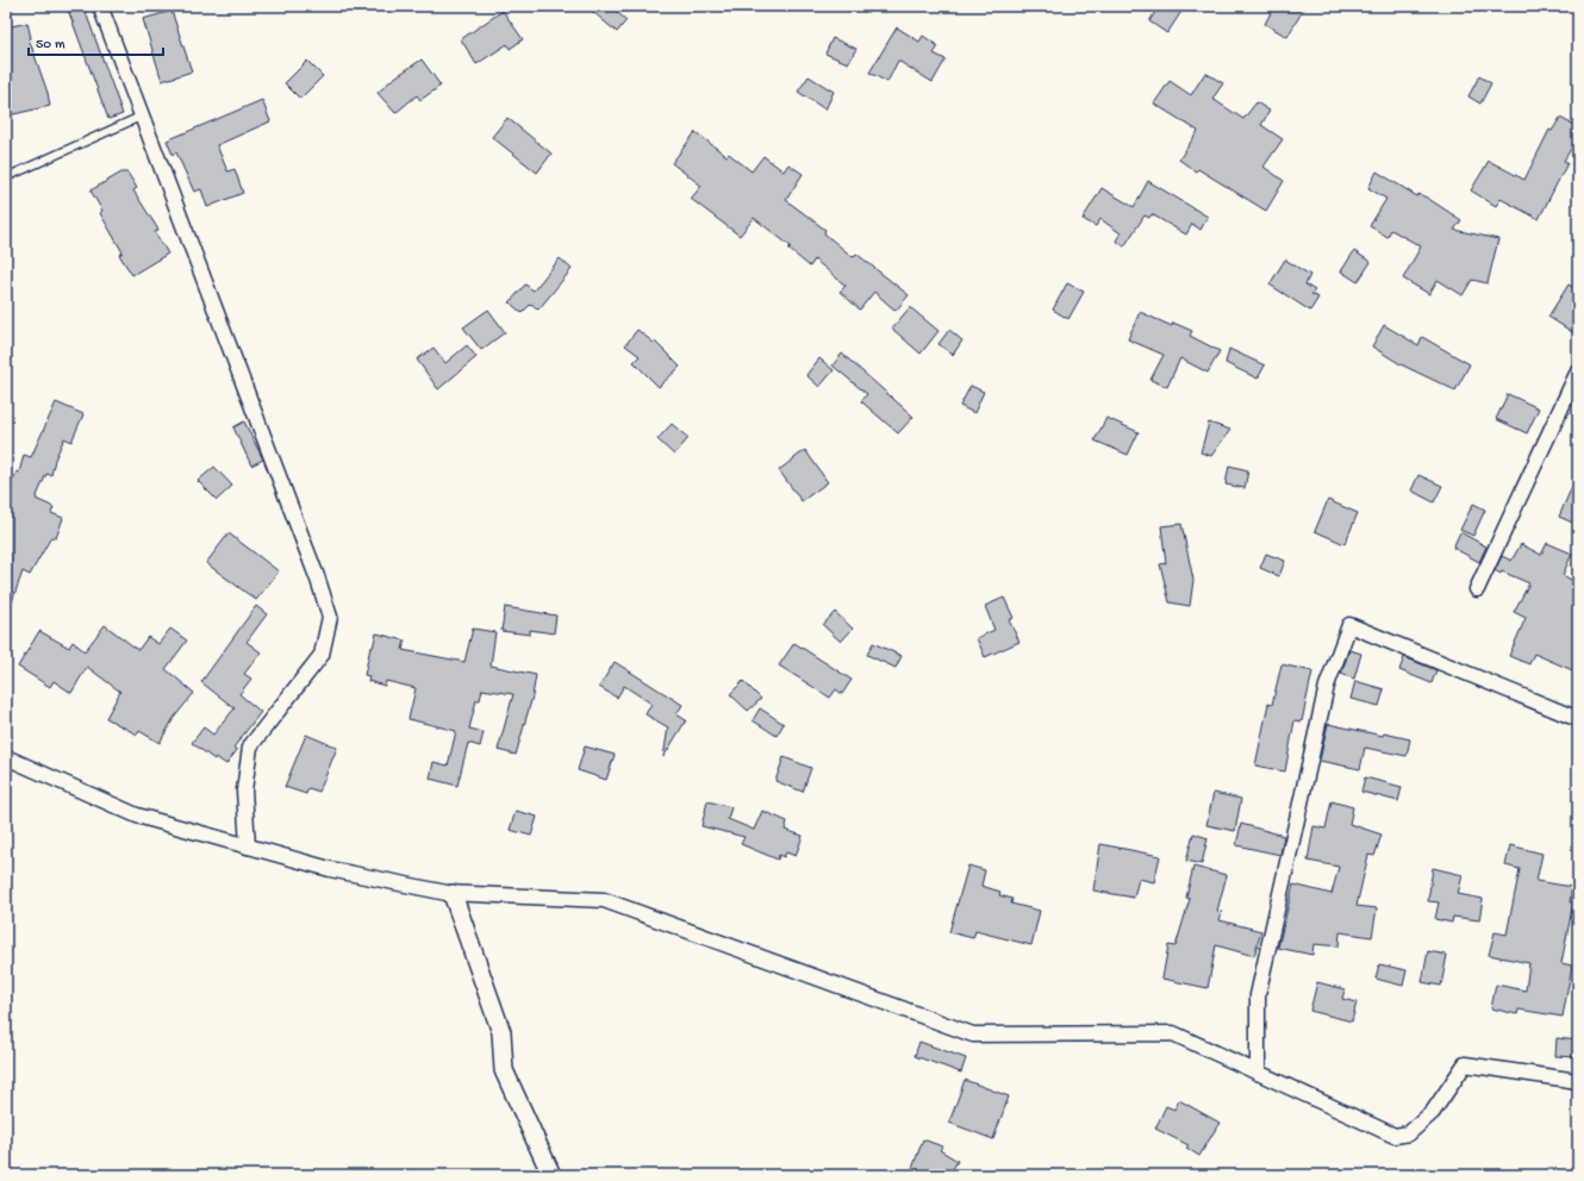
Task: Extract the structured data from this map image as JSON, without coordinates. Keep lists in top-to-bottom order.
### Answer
{
  "scale_bar": "50 m"
}
